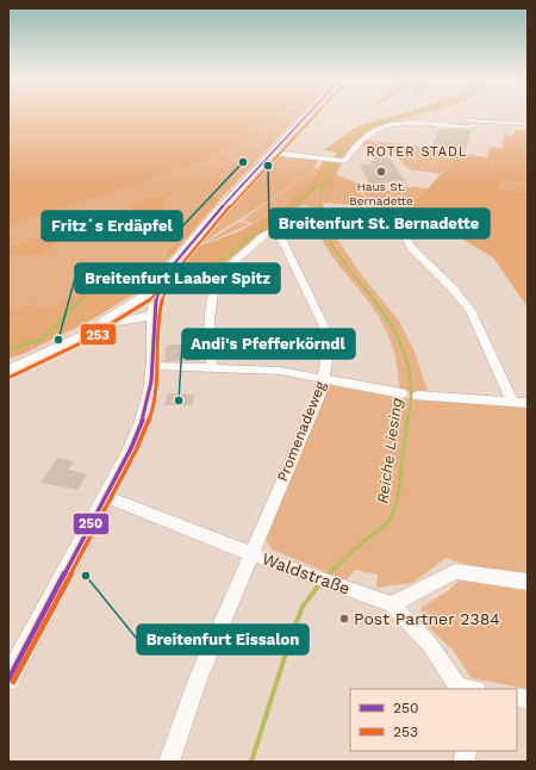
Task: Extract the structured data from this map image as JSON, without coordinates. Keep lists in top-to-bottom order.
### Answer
{
  "streets": {
    "street": ["Promenadeweg", "Waldstraße"]
  },
  "crossings": [
    ["Promenadeweg", "Waldstraße"]
  ],
  "districts": ["ROTER STADL"],
  "water": ["Reiche Liesing"],
  "places": [
    "Fritz´s Erdäpfel",
    "Breitenfurt St. Bernadette",
    "Haus St. Bernadette",
    "Breitenfurt Laaber Spitz",
    "Andi's Pfefferkörndl",
    "Breitenfurt Eissalon",
    "Post Partner 2384"
  ],
  "lines": ["transit line 250", "transit line 253"],
  "legend": ["250", "253"]
}
